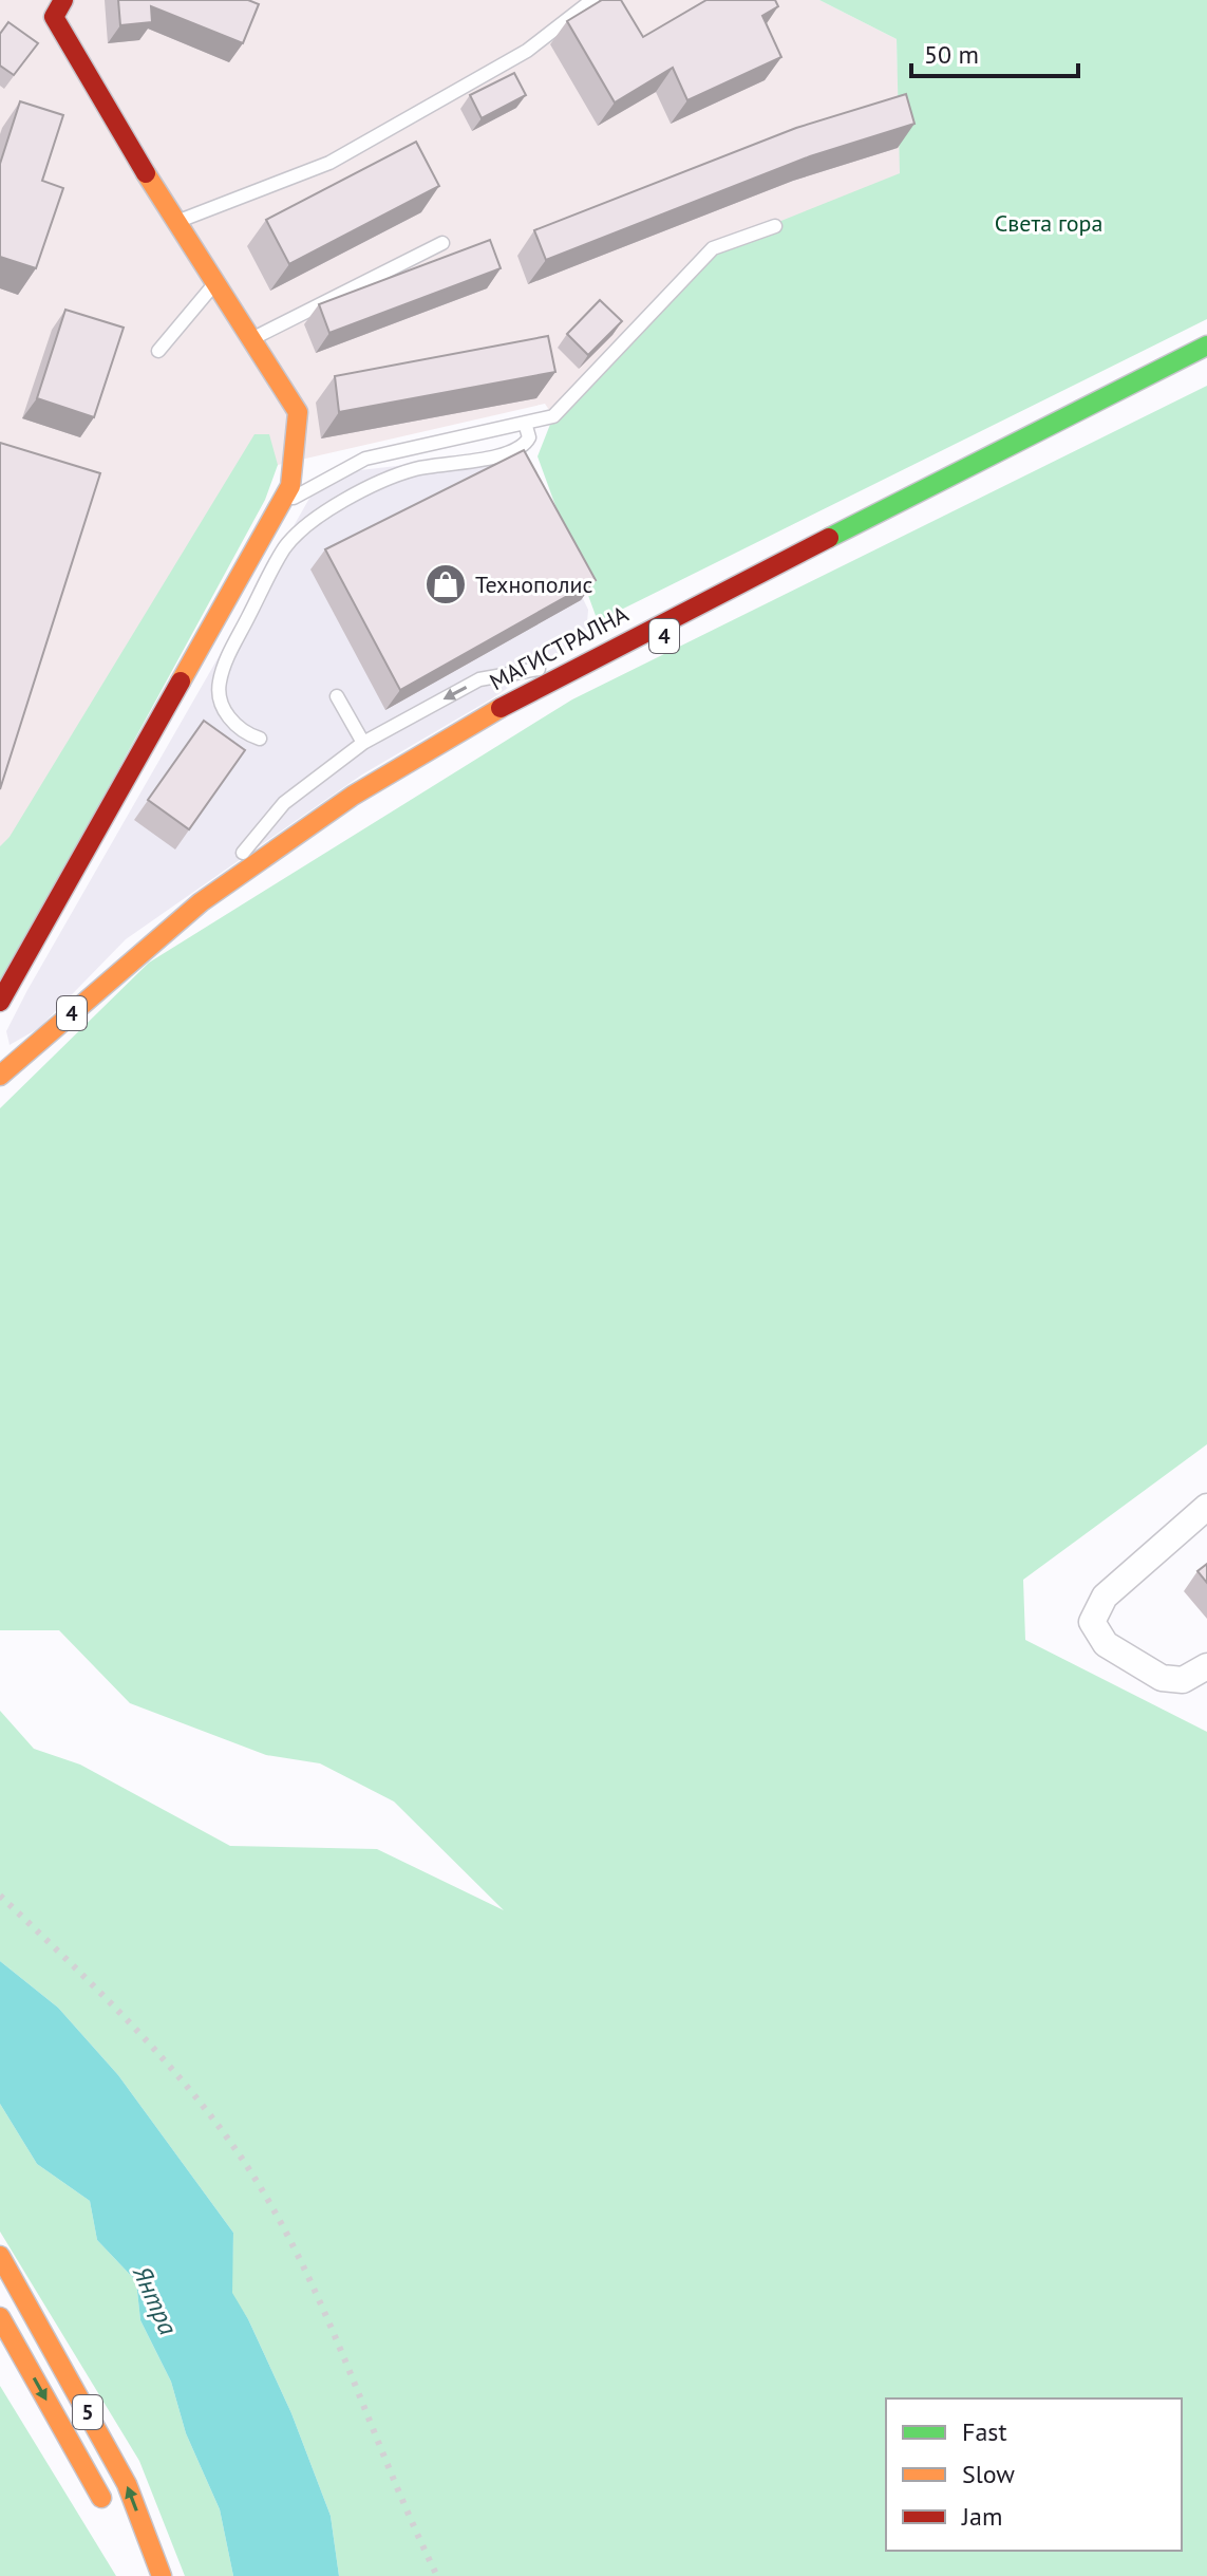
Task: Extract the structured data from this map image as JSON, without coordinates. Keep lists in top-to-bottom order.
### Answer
{
  "streets": {
    "main road": ["4", "МАГИСТРАЛНА", "5"]
  },
  "water": ["Янтра"],
  "parks": ["Света гора"],
  "places": {
    "shop": ["Технополис"]
  },
  "legend": ["Fast", "Slow", "Jam"],
  "scale_bar": "50 m"
}
